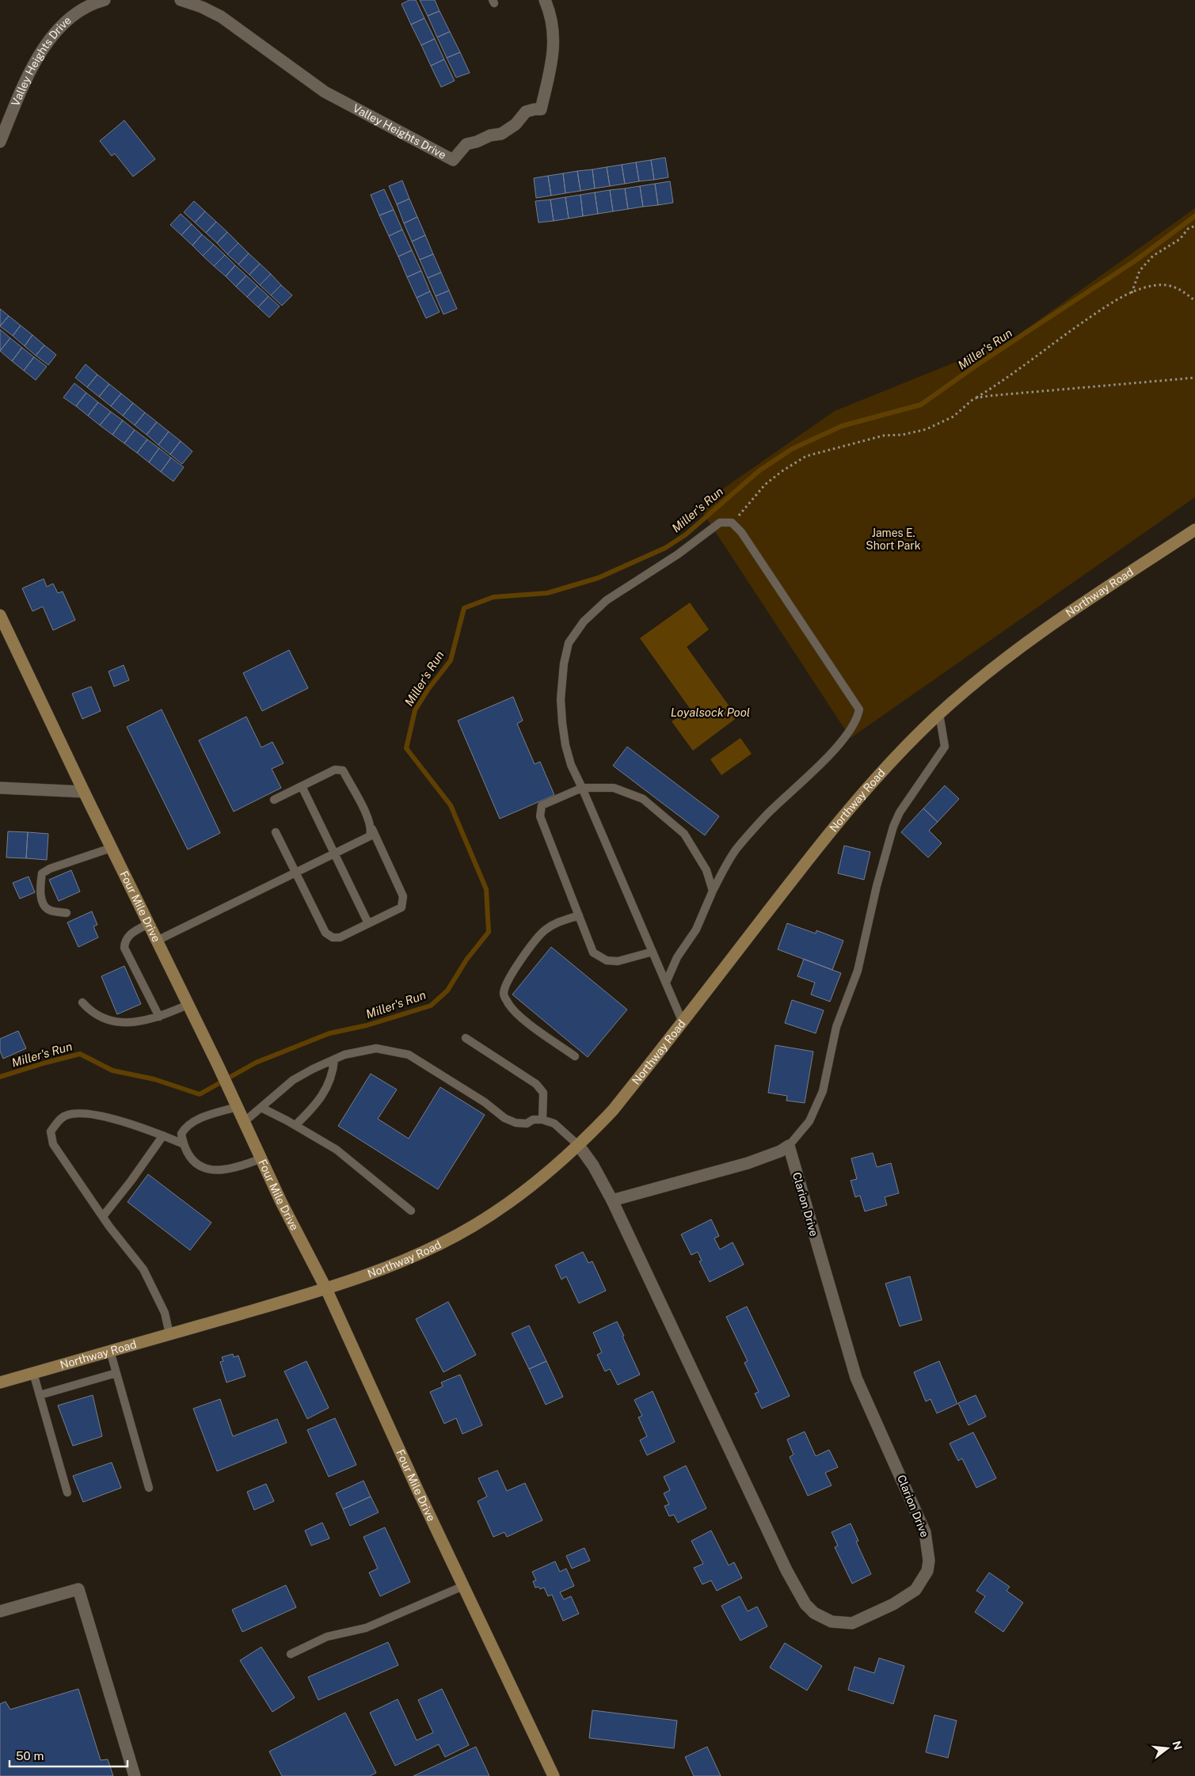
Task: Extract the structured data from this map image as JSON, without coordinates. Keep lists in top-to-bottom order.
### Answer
{
  "streets": {
    "street": [
      "Valley Heights Drive",
      "Northway Road",
      "Four Mile Drive",
      "Clarion Drive"
    ]
  },
  "crossings": [
    ["Northway Road", "Four Mile Drive"],
    ["Northway Road", "Clarion Drive"]
  ],
  "water": ["Miller's Run", "Loyalsock Pool"],
  "parks": ["James E. Short Park"],
  "scale_bar": "50 m",
  "north": "right"
}
